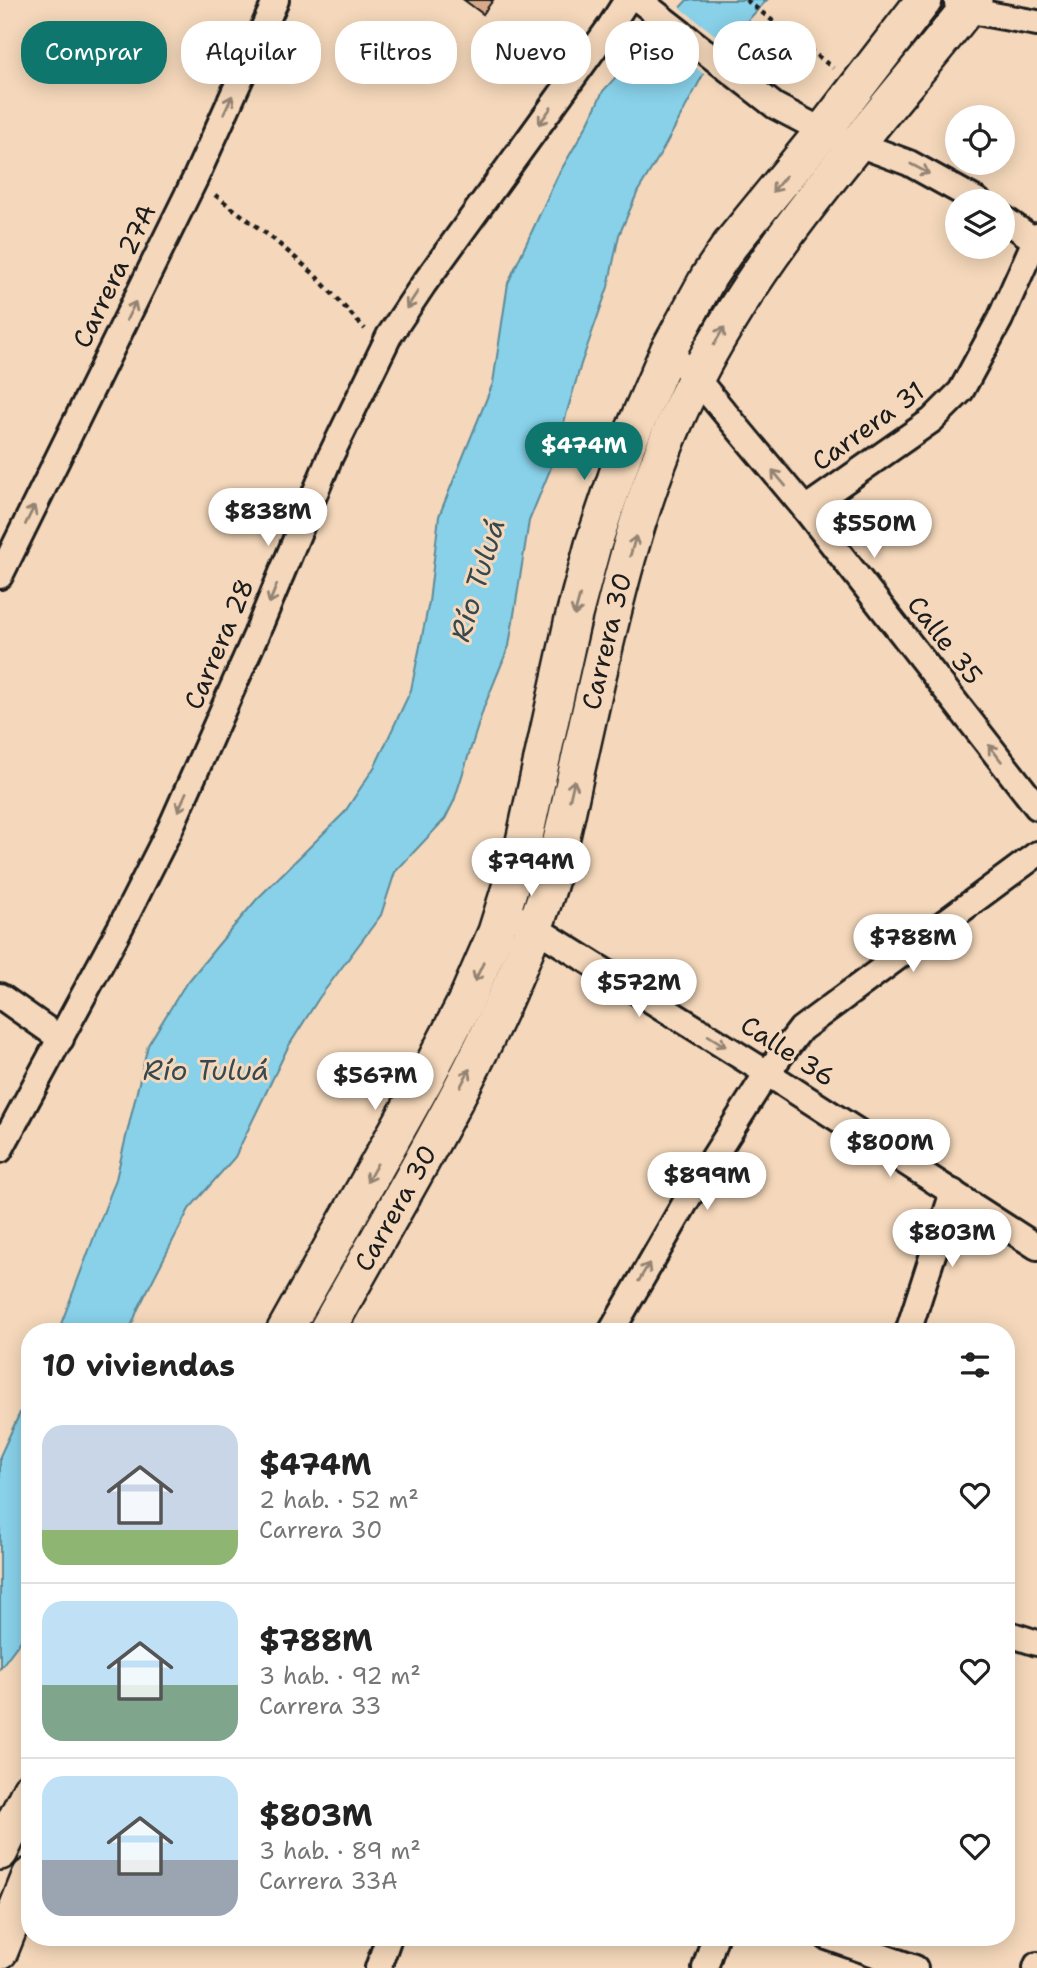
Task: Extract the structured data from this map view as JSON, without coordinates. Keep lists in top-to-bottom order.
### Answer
{
  "streets": {
    "main road": ["Carrera 30"],
    "street": [
      "Carrera 27A",
      "Carrera 31",
      "Calle 35",
      "Carrera 28",
      "Calle 36"
    ]
  },
  "crossings": [
    ["Carrera 31", "Calle 35"],
    ["Calle 35", "Carrera 30"],
    ["Carrera 30", "Calle 36"]
  ],
  "one_way": [
    "Carrera 27A",
    "Calle 35",
    "Carrera 28",
    "Calle 36"
  ],
  "water": ["Río Tuluá"],
  "page": {
    "chip": [
      "Comprar",
      "Alquilar",
      "Filtros",
      "Nuevo",
      "Piso",
      "Casa"
    ],
    "price": [
      "$474M",
      "$838M",
      "$550M",
      "$794M",
      "$788M",
      "$572M",
      "$567M",
      "$800M",
      "$899M",
      "$803M"
    ],
    "heading": "10 viviendas",
    "list": [
      {
        "name": "$474M",
        "note": "2 hab. · 52 m² · Carrera 30"
      },
      {
        "name": "$788M",
        "note": "3 hab. · 92 m² · Carrera 33"
      },
      {
        "name": "$803M",
        "note": "3 hab. · 89 m² · Carrera 33A"
      }
    ]
  }
}
